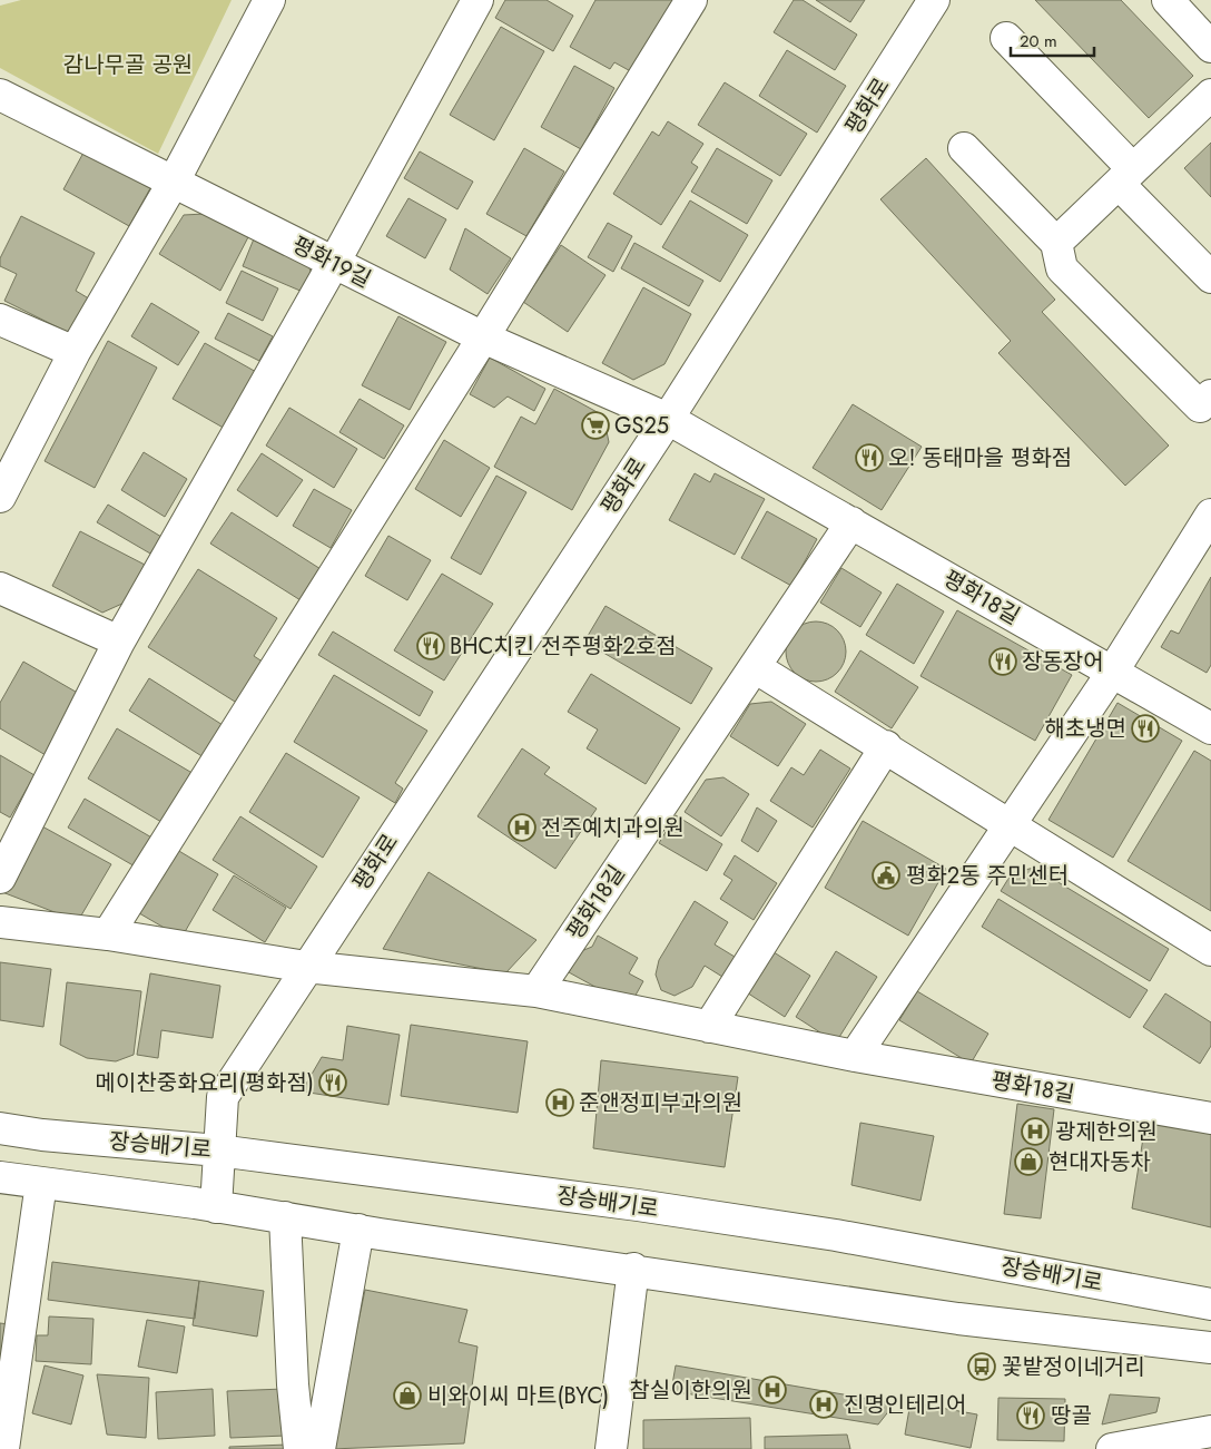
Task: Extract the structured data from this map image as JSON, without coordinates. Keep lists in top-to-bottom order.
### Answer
{
  "streets": {
    "street": [
      "평화로",
      "평화19길",
      "평화18길",
      "장승배기로"
    ]
  },
  "crossings": [
    ["평화로", "평화19길"],
    ["평화로", "평화18길"],
    ["평화로", "장승배기로"],
    ["평화19길", "평화18길"]
  ],
  "parks": ["감나무골 공원"],
  "places": {
    "supermarket": ["GS25"],
    "restaurant": [
      "오! 동태마을 평화점",
      "BHC치킨 전주평화2호점",
      "장동장어",
      "해초냉면",
      "메이찬중화요리(평화점)",
      "땅골"
    ],
    "hospital": [
      "전주예치과의원",
      "준앤정피부과의원",
      "광제한의원",
      "참실이한의원",
      "진명인테리어"
    ],
    "public building": ["평화2동 주민센터"],
    "shop": ["현대자동차", "비와이씨 마트(BYC)"],
    "bus stop": ["꽃밭정이네거리"]
  },
  "scale_bar": "20 m"
}
